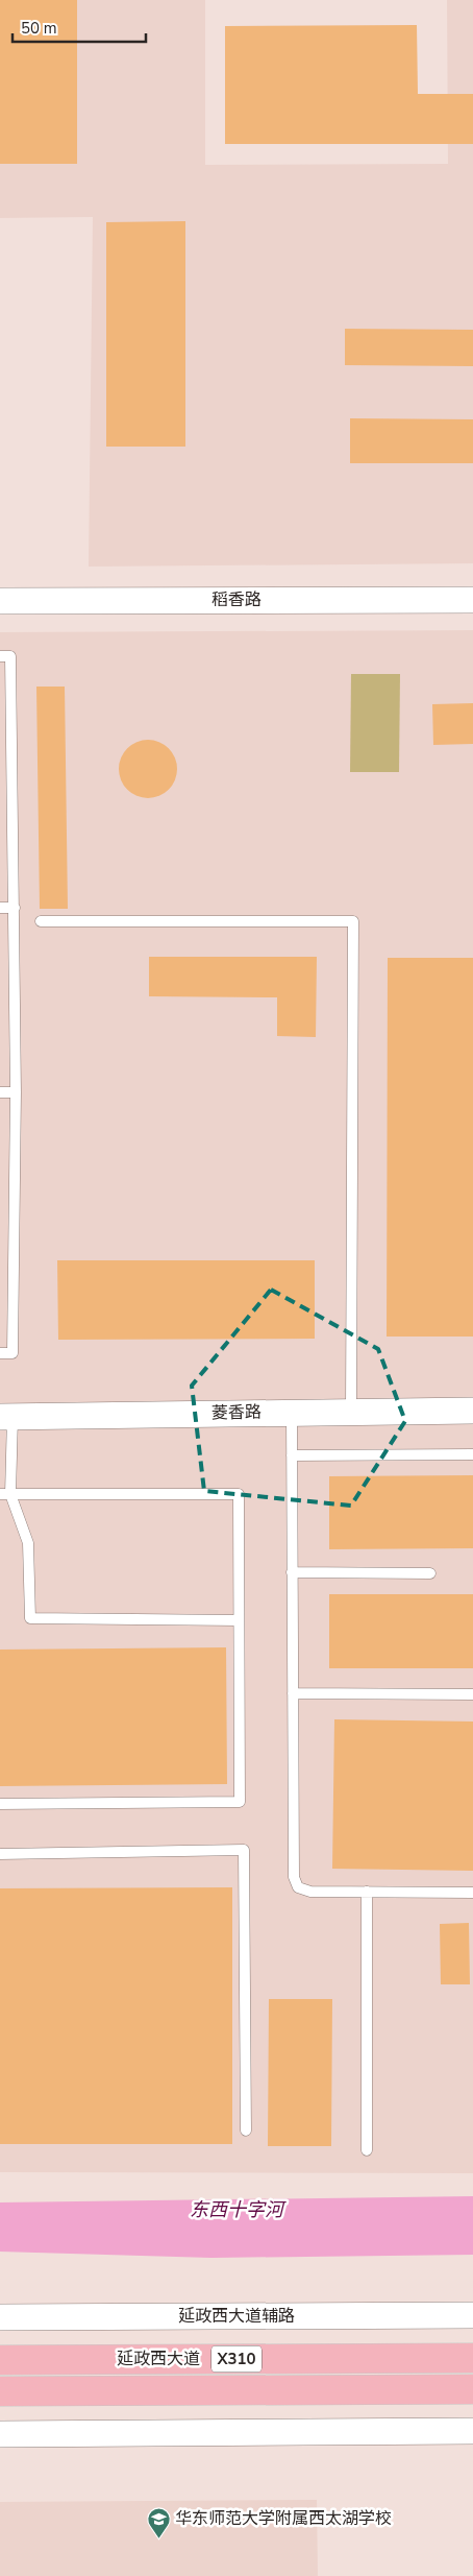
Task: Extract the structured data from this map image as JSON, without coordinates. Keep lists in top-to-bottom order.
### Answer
{
  "streets": {
    "main road": ["延政西大道", "X310"],
    "street": ["稻香路", "菱香路", "延政西大道辅路"]
  },
  "water": ["东西十字河"],
  "places": {
    "school or university": ["华东师范大学附属西太湖学校"]
  },
  "scale_bar": "50 m"
}
